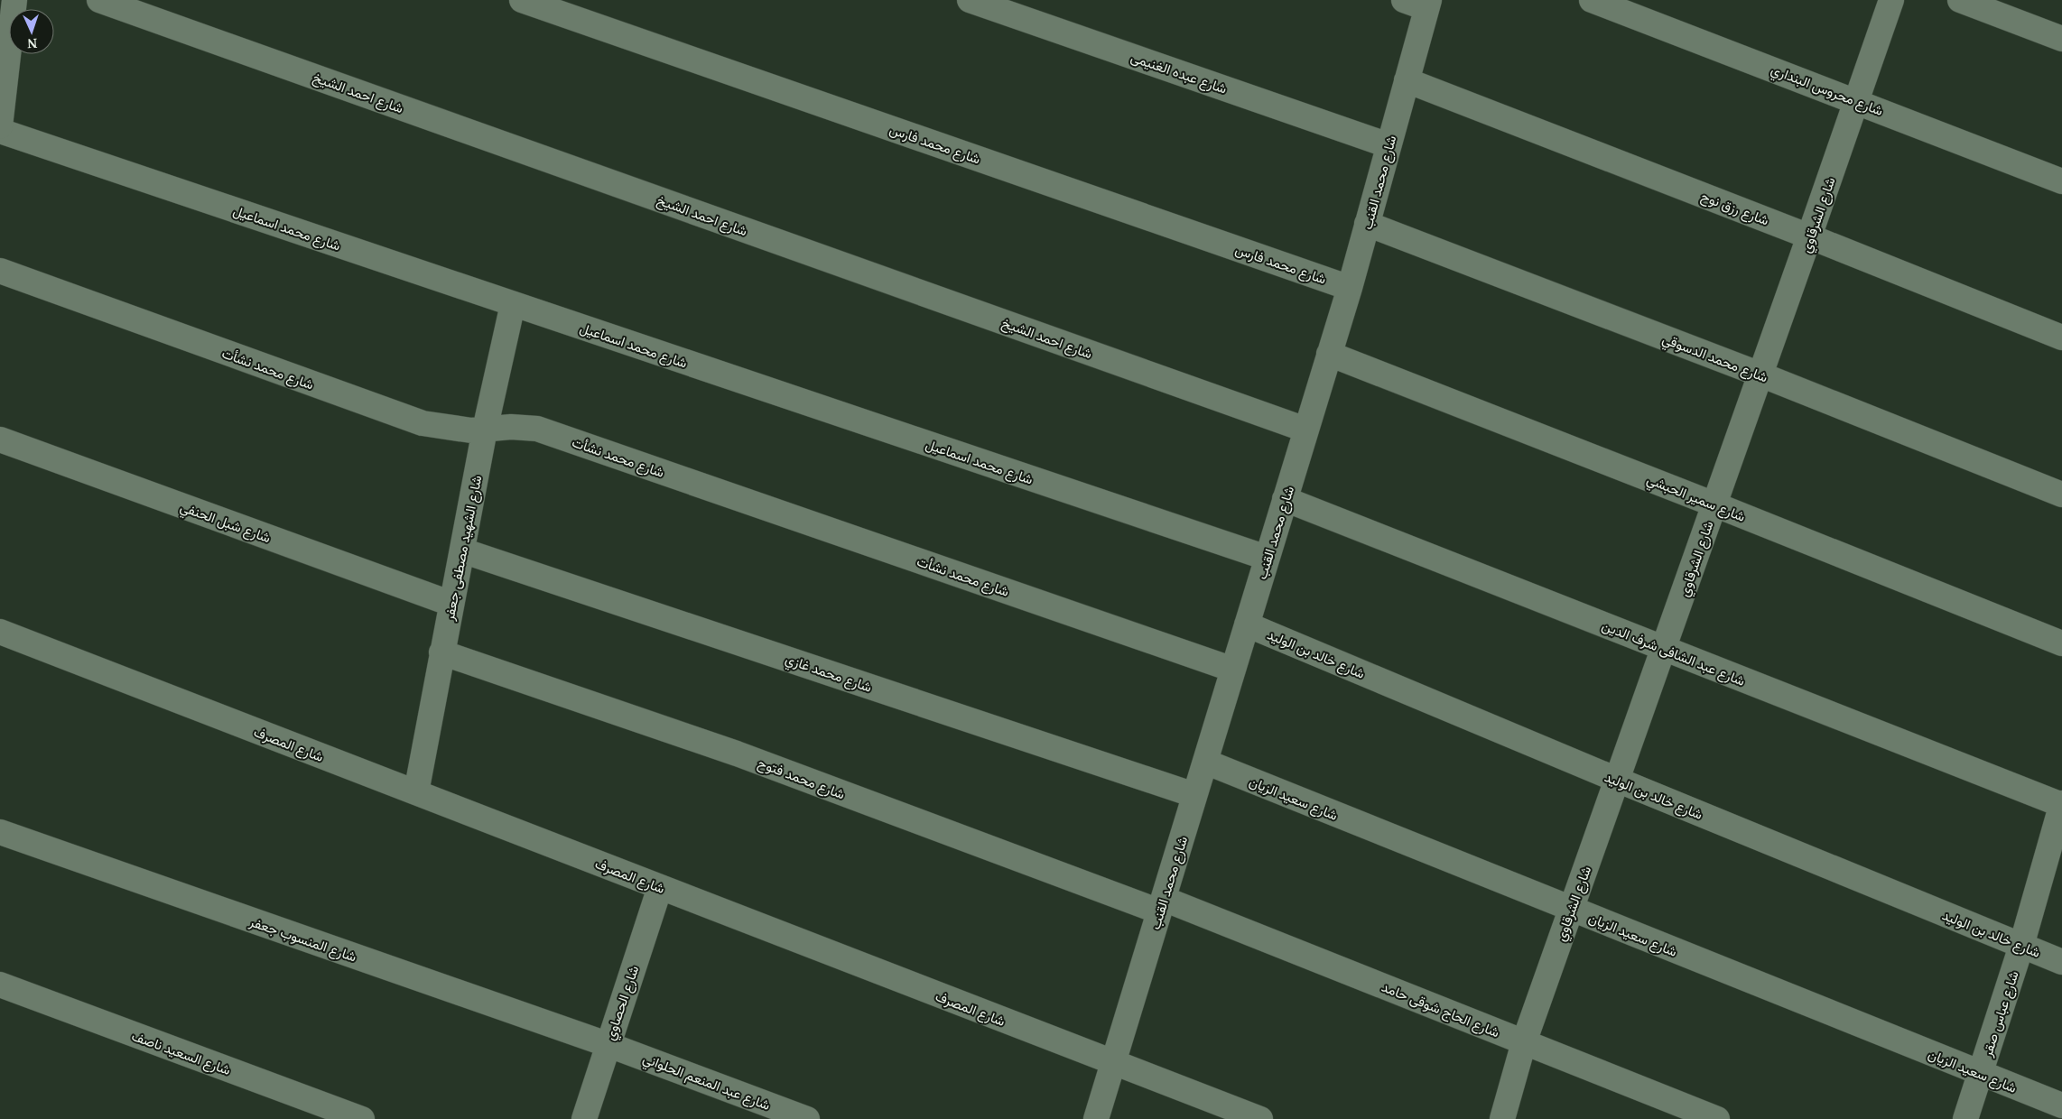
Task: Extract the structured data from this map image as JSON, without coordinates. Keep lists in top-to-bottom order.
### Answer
{
  "streets": {
    "street": [
      "شارع عبده الغنيمى",
      "شارع محروس البنداري",
      "شارع احمد الشيخ",
      "شارع محمد فارس",
      "شارع محمد القنب",
      "شارع رزق نوح",
      "شارع الشرقاوي",
      "شارع محمد اسماعيل",
      "شارع محمد الدسوقي",
      "شارع محمد نشأت",
      "شارع سمير الحبشي",
      "شارع شبل الحنفي",
      "شارع الشهيد مصطفى جعفر",
      "شارع عبد الشافى شرف الدين",
      "شارع خالد بن الوليد",
      "شارع محمد غازي",
      "شارع المصرف",
      "شارع محمد فتوح",
      "شارع سعيد الزيان",
      "شارع المنسوب جعفر",
      "شارع الحصاوي",
      "شارع الحاج شوقى حامد",
      "شارع عباس صقر",
      "شارع السعيد ناصف",
      "شارع عبد المنعم الحلواني"
    ]
  },
  "crossings": [
    ["شارع عبده الغنيمى", "شارع محمد القنب"],
    ["شارع محروس البنداري", "شارع الشرقاوي"],
    ["شارع احمد الشيخ", "شارع محمد القنب"],
    ["شارع محمد فارس", "شارع محمد القنب"],
    ["شارع محمد القنب", "شارع رزق نوح"],
    ["شارع محمد القنب", "شارع محمد اسماعيل"],
    ["شارع محمد القنب", "شارع محمد الدسوقي"],
    ["شارع محمد القنب", "شارع محمد نشأت"],
    ["شارع محمد القنب", "شارع سمير الحبشي"],
    ["شارع محمد القنب", "شارع عبد الشافى شرف الدين"],
    ["شارع محمد القنب", "شارع خالد بن الوليد"],
    ["شارع محمد القنب", "شارع محمد غازي"],
    ["شارع محمد القنب", "شارع المصرف"],
    ["شارع محمد القنب", "شارع محمد فتوح"],
    ["شارع محمد القنب", "شارع سعيد الزيان"],
    ["شارع محمد القنب", "شارع الحاج شوقى حامد"],
    ["شارع رزق نوح", "شارع الشرقاوي"],
    ["شارع الشرقاوي", "شارع محمد الدسوقي"],
    ["شارع الشرقاوي", "شارع سمير الحبشي"],
    ["شارع الشرقاوي", "شارع عبد الشافى شرف الدين"],
    ["شارع الشرقاوي", "شارع خالد بن الوليد"],
    ["شارع الشرقاوي", "شارع سعيد الزيان"],
    ["شارع الشرقاوي", "شارع الحاج شوقى حامد"],
    ["شارع محمد اسماعيل", "شارع الشهيد مصطفى جعفر"],
    ["شارع محمد نشأت", "شارع الشهيد مصطفى جعفر"],
    ["شارع شبل الحنفي", "شارع الشهيد مصطفى جعفر"],
    ["شارع الشهيد مصطفى جعفر", "شارع محمد غازي"],
    ["شارع الشهيد مصطفى جعفر", "شارع المصرف"],
    ["شارع الشهيد مصطفى جعفر", "شارع محمد فتوح"],
    ["شارع عبد الشافى شرف الدين", "شارع عباس صقر"],
    ["شارع خالد بن الوليد", "شارع عباس صقر"],
    ["شارع المصرف", "شارع الحصاوي"],
    ["شارع محمد فتوح", "شارع الحاج شوقى حامد"],
    ["شارع سعيد الزيان", "شارع عباس صقر"],
    ["شارع المنسوب جعفر", "شارع الحصاوي"],
    ["شارع المنسوب جعفر", "شارع عبد المنعم الحلواني"],
    ["شارع الحصاوي", "شارع عبد المنعم الحلواني"]
  ],
  "north": "bottom"
}
